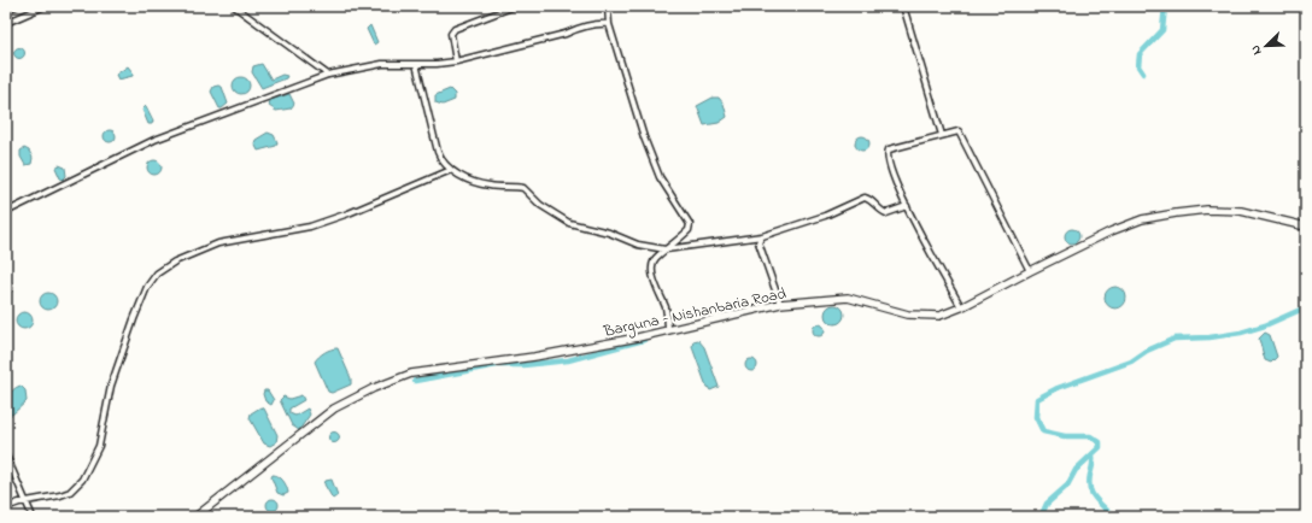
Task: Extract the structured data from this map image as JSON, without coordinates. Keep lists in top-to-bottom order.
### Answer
{
  "streets": {
    "street": ["Barguna - Nishanbaria Road"]
  },
  "north": "bottom left"
}
